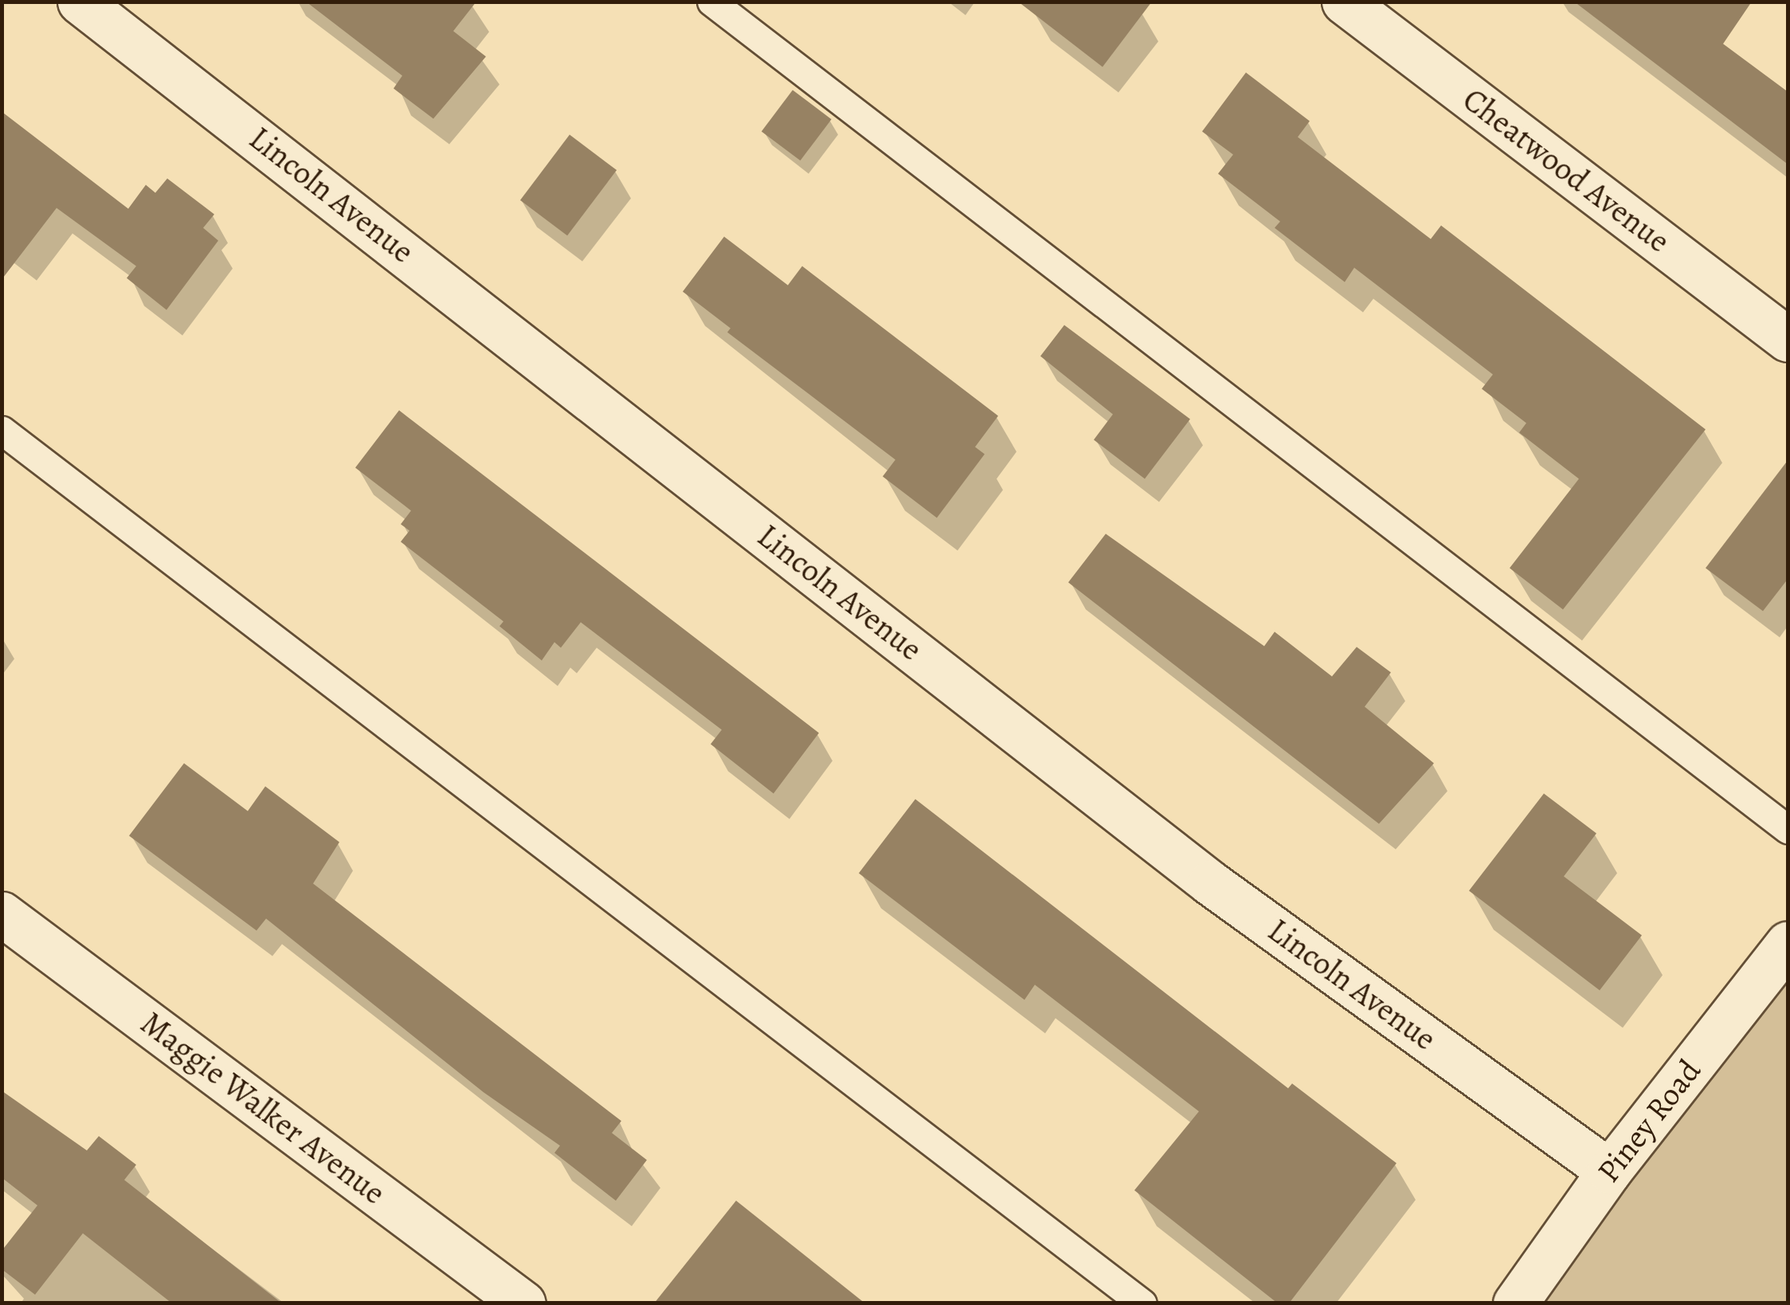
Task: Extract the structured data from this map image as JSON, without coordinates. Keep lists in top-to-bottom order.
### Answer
{
  "streets": {
    "street": [
      "Cheatwood Avenue",
      "Lincoln Avenue",
      "Maggie Walker Avenue",
      "Piney Road"
    ]
  },
  "crossings": [
    ["Lincoln Avenue", "Piney Road"]
  ]
}
